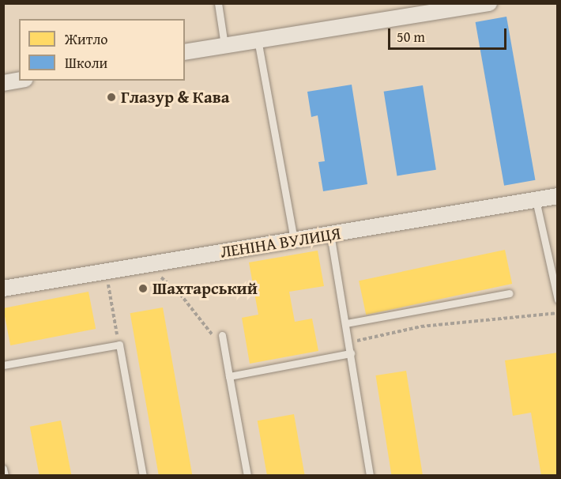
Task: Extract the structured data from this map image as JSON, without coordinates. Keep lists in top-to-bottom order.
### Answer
{
  "streets": {
    "street": ["ЛЕНІНА ВУЛИЦЯ"]
  },
  "places": ["Глазур & Кава", "Шахтарський"],
  "legend": ["Житло", "Школи"],
  "scale_bar": "50 m"
}
